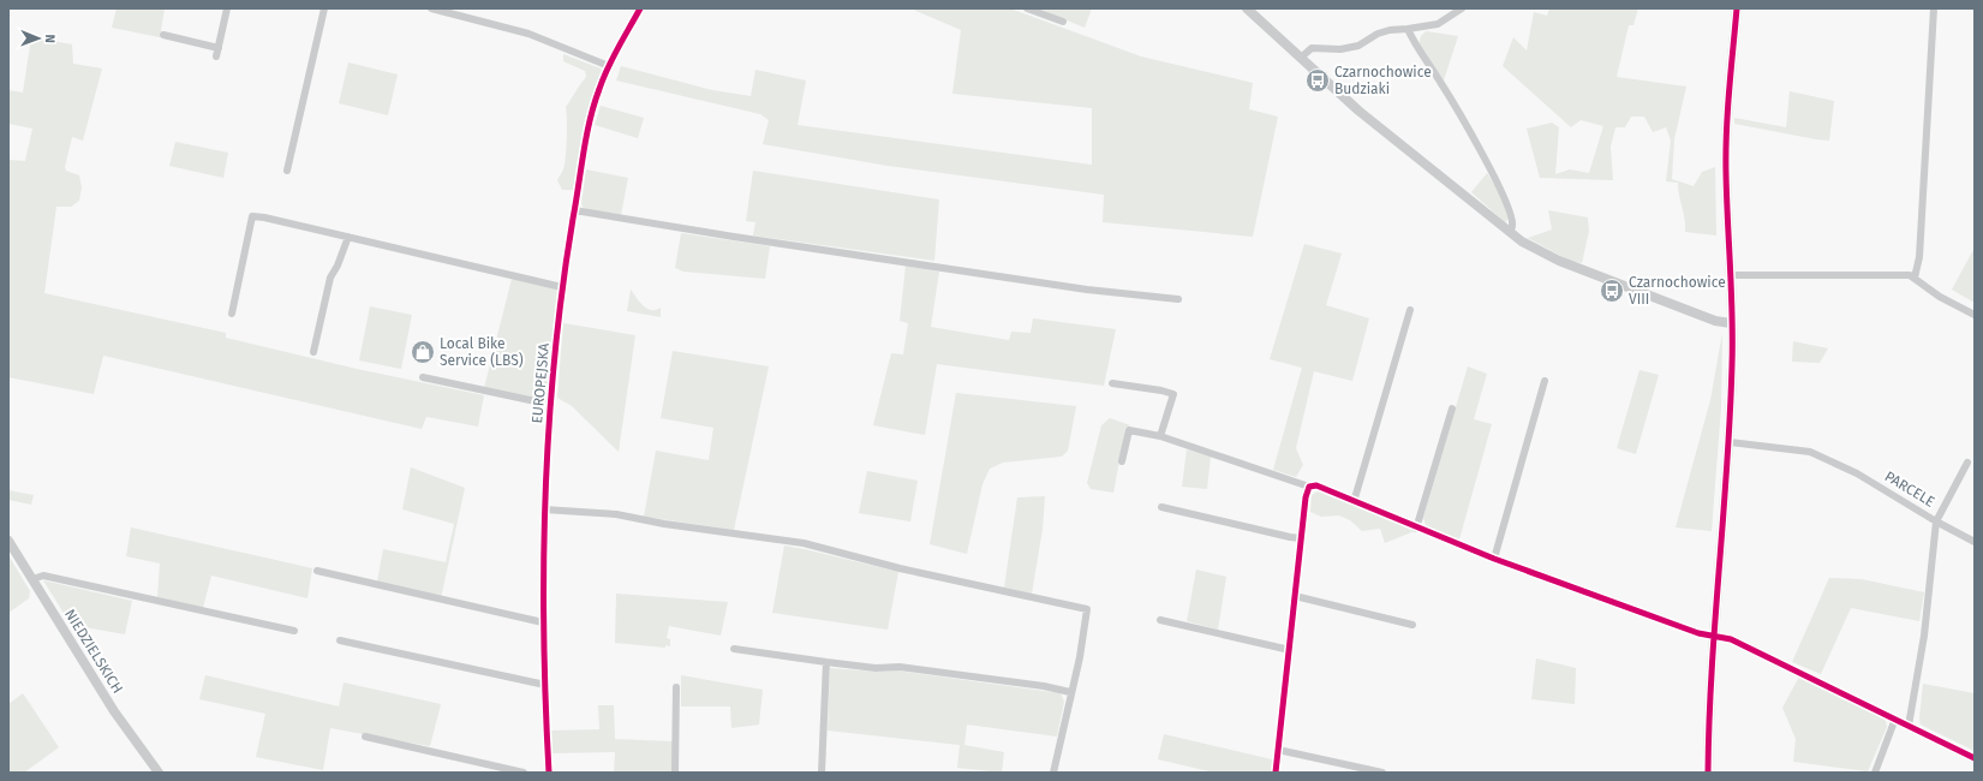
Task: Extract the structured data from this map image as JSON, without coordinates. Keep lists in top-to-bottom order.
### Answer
{
  "streets": {
    "street": ["EUROPEJSKA", "PARCELE", "NIEDZIELSKICH"]
  },
  "places": {
    "bus stop": ["Czarnochowice Budziaki", "Czarnochowice VIII"],
    "shop": ["Local Bike Service (LBS)"]
  },
  "north": "right"
}
